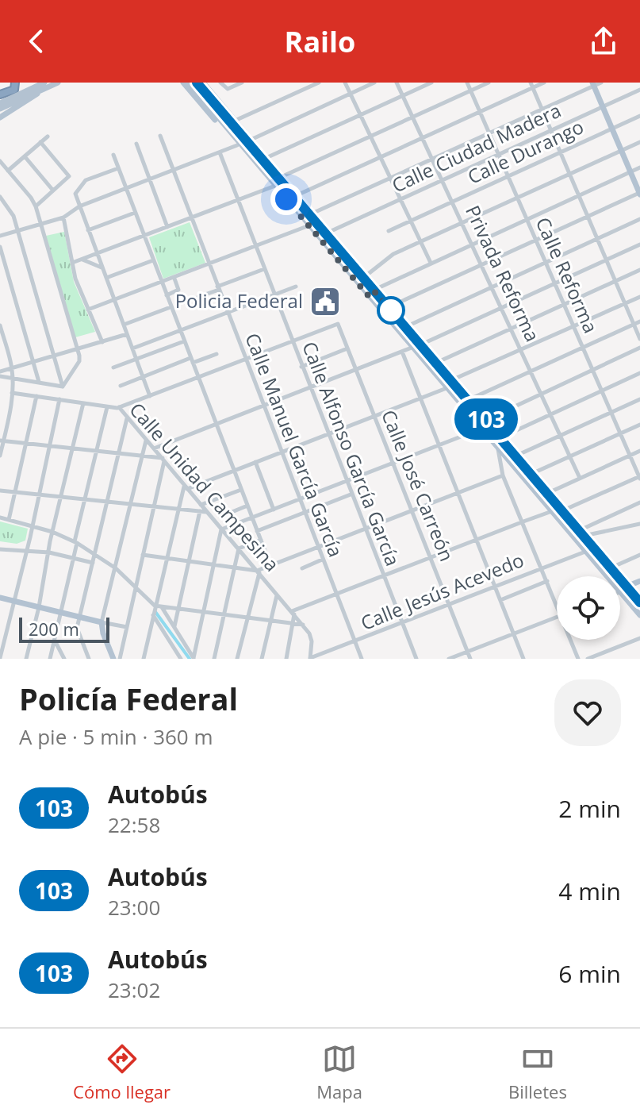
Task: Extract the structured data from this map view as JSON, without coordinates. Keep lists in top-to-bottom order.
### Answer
{
  "streets": {
    "street": [
      "Calle Ciudad Madera",
      "Calle Durango",
      "Privada Reforma",
      "Calle Reforma",
      "Calle Manuel García García",
      "Calle Alfonso García García",
      "Calle José Carreón",
      "Calle Unidad Campesina",
      "Calle Jesús Acevedo"
    ]
  },
  "crossings": [
    ["Calle Ciudad Madera", "Privada Reforma"],
    ["Calle Ciudad Madera", "Calle Reforma"],
    ["Calle Durango", "Privada Reforma"],
    ["Calle Durango", "Calle Reforma"],
    ["Calle Manuel García García", "Calle Jesús Acevedo"],
    ["Calle Alfonso García García", "Calle José Carreón"],
    ["Calle Alfonso García García", "Calle Jesús Acevedo"],
    ["Calle José Carreón", "Calle Jesús Acevedo"],
    ["Calle Unidad Campesina", "Calle Jesús Acevedo"]
  ],
  "places": {
    "public building": ["Policia Federal"]
  },
  "lines": ["bus line 103"],
  "scale_bar": "200 m",
  "page": {
    "header": "Railo",
    "on_map": "103",
    "scale": "200 m",
    "heading": ["Policía Federal", "A pie · 5 min · 360 m"],
    "list": [
      {
        "mark": "103",
        "name": "Autobús",
        "note": "22:58",
        "value": "2 min"
      },
      {
        "mark": "103",
        "name": "Autobús",
        "note": "23:00",
        "value": "4 min"
      },
      {
        "mark": "103",
        "name": "Autobús",
        "note": "23:02",
        "value": "6 min"
      }
    ],
    "tabs": ["Cómo llegar", "Mapa", "Billetes"]
  }
}
